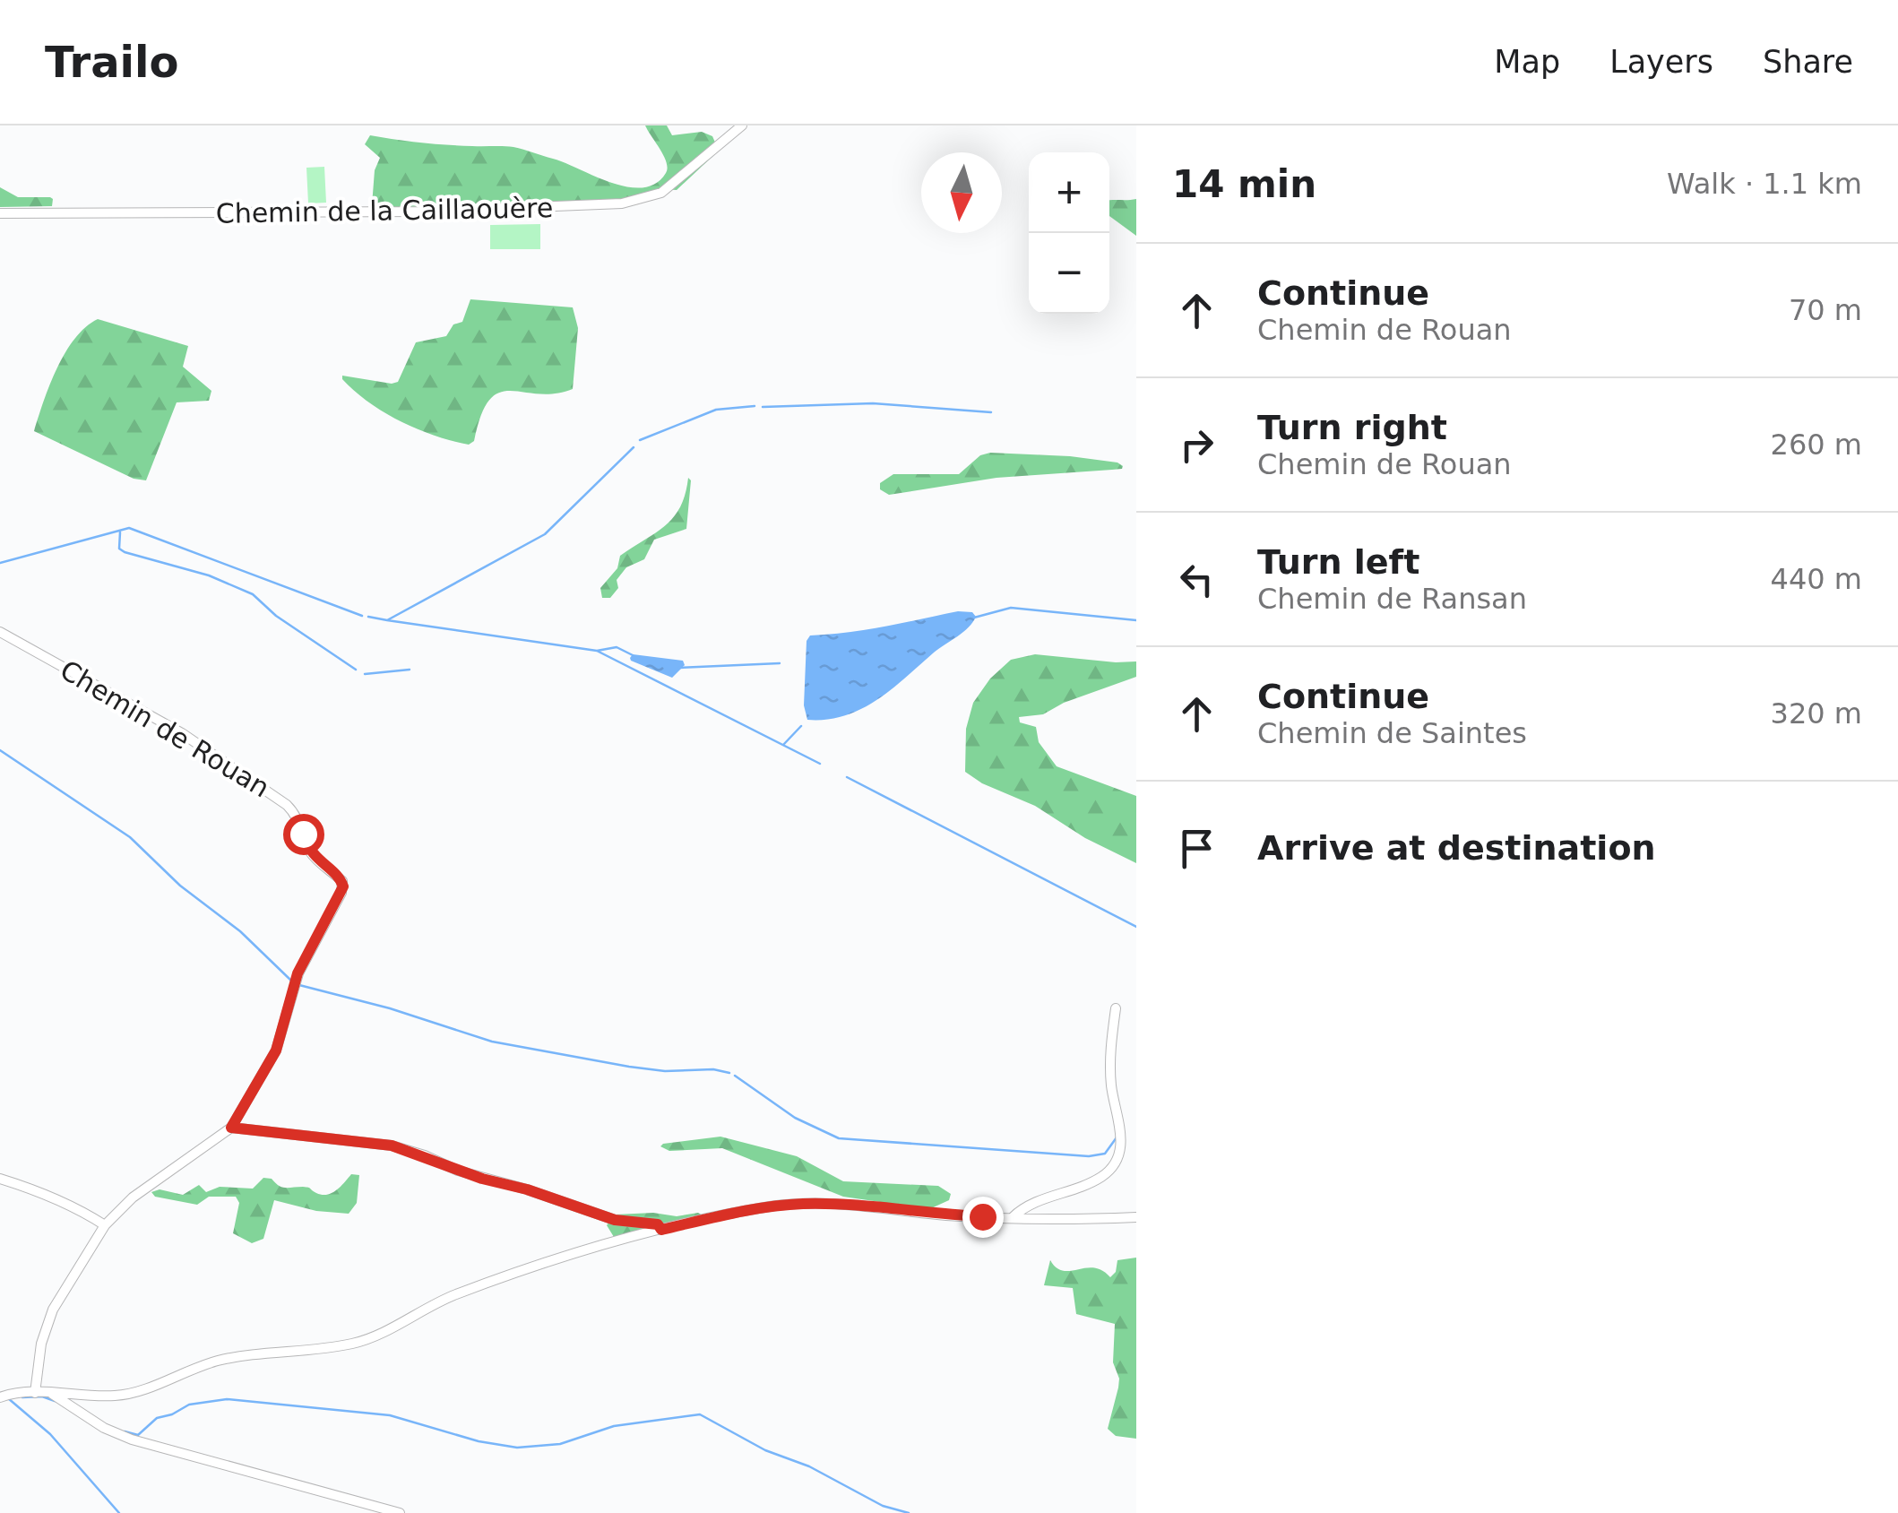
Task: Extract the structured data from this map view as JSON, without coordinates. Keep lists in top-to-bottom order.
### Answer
{
  "streets": {
    "street": ["Chemin de la Caillaouère", "Chemin de Rouan"]
  },
  "north": "bottom",
  "page": {
    "header": "Trailo",
    "nav": ["Map", "Layers", "Share"],
    "heading": ["14 min", "Walk · 1.1 km"],
    "map_buttons": ["+", "−"],
    "list": [
      ["Continue", "Chemin de Rouan", "70 m"],
      ["Turn right", "Chemin de Rouan", "260 m"],
      ["Turn left", "Chemin de Ransan", "440 m"],
      ["Continue", "Chemin de Saintes", "320 m"],
      "Arrive at destination"
    ]
  }
}
